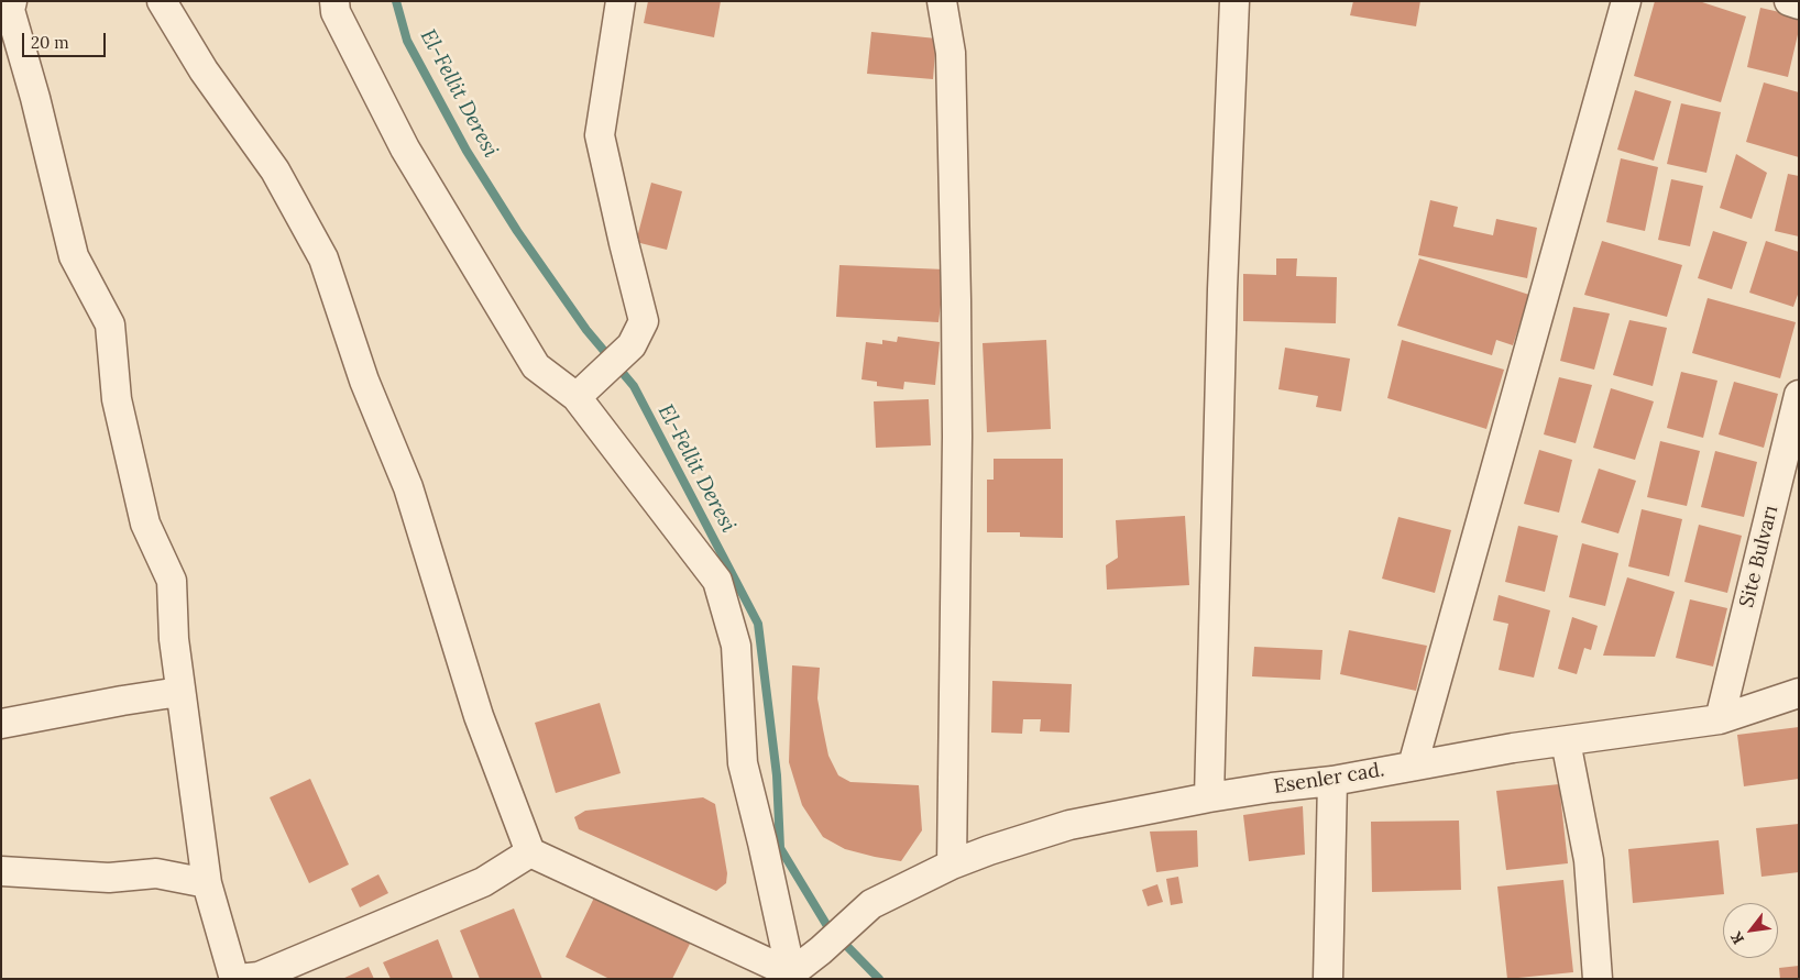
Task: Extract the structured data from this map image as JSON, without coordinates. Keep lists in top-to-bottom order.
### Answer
{
  "streets": {
    "street": ["Site Bulvarı", "Esenler cad."]
  },
  "crossings": [
    ["Site Bulvarı", "Esenler cad."]
  ],
  "water": ["El-Fellit Deresi"],
  "scale_bar": "20 m",
  "north": "bottom left"
}
